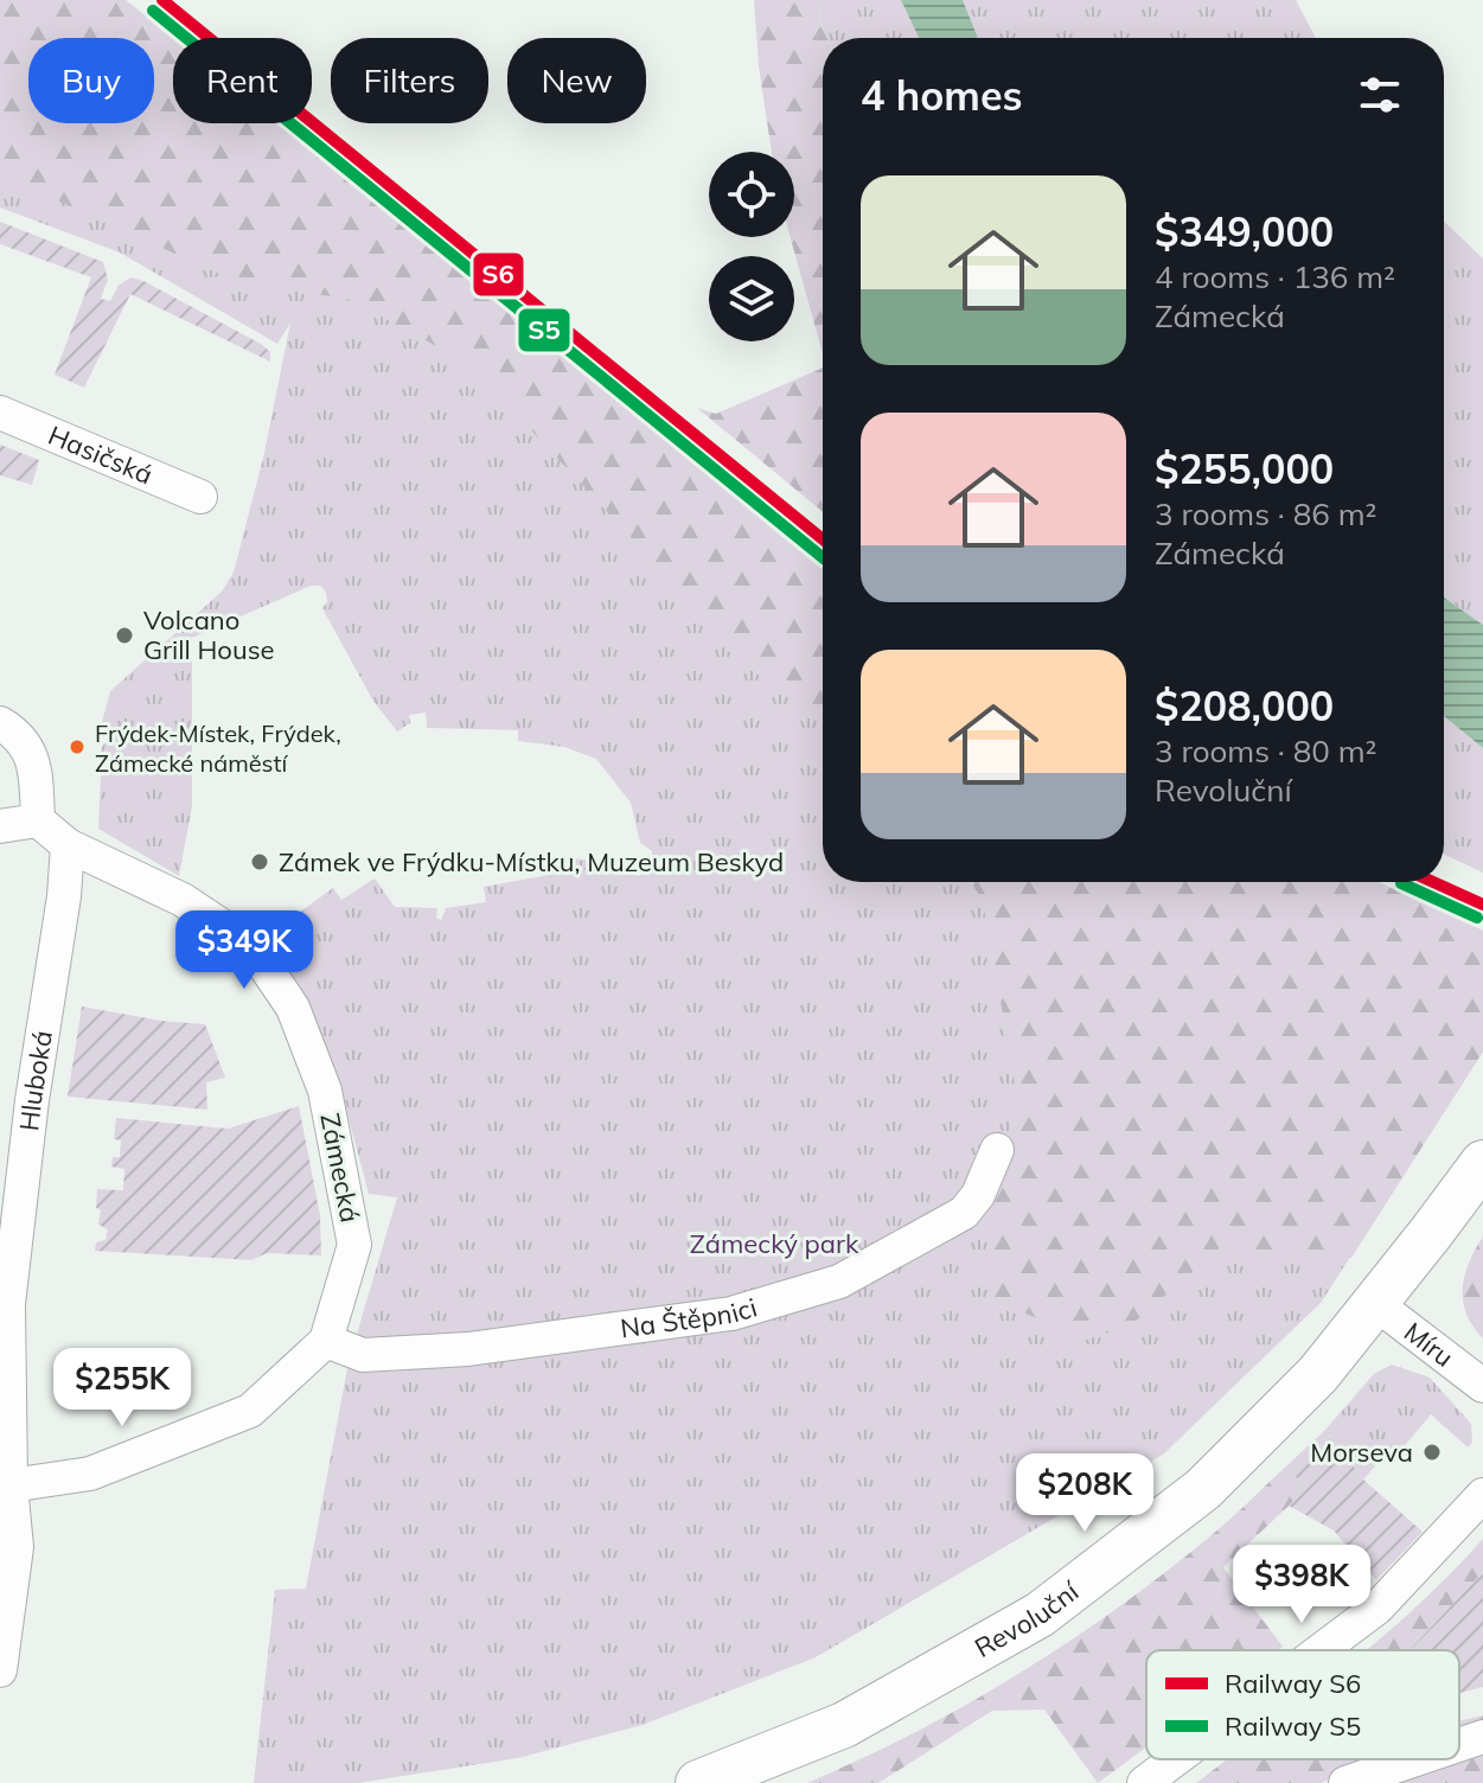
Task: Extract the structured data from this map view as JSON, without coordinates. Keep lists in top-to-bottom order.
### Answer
{
  "streets": {
    "main road": ["Revoluční"],
    "street": [
      "Hasičská",
      "Hluboká",
      "Zámecká",
      "Na Štěpnici",
      "Míru"
    ]
  },
  "crossings": [
    ["Hluboká", "Zámecká"],
    ["Zámecká", "Na Štěpnici"],
    ["Míru", "Revoluční"]
  ],
  "parks": ["Zámecký park"],
  "places": [
    "Volcano Grill House",
    "Frýdek-Místek, Frýdek, Zámecké náměstí",
    "Zámek ve Frýdku-Místku, Muzeum Beskyd",
    "Morseva"
  ],
  "lines": ["rail line S6", "rail line S5"],
  "legend": ["Railway S6", "Railway S5"],
  "page": {
    "chip": [
      "Buy",
      "Rent",
      "Filters",
      "New"
    ],
    "heading": "4 homes",
    "list": [
      {
        "name": "$349,000",
        "note": "4 rooms · 136 m² · Zámecká"
      },
      {
        "name": "$255,000",
        "note": "3 rooms · 86 m² · Zámecká"
      },
      {
        "name": "$208,000",
        "note": "3 rooms · 80 m² · Revoluční"
      }
    ],
    "price": [
      "$349K",
      "$255K",
      "$208K",
      "$398K"
    ]
  }
}
